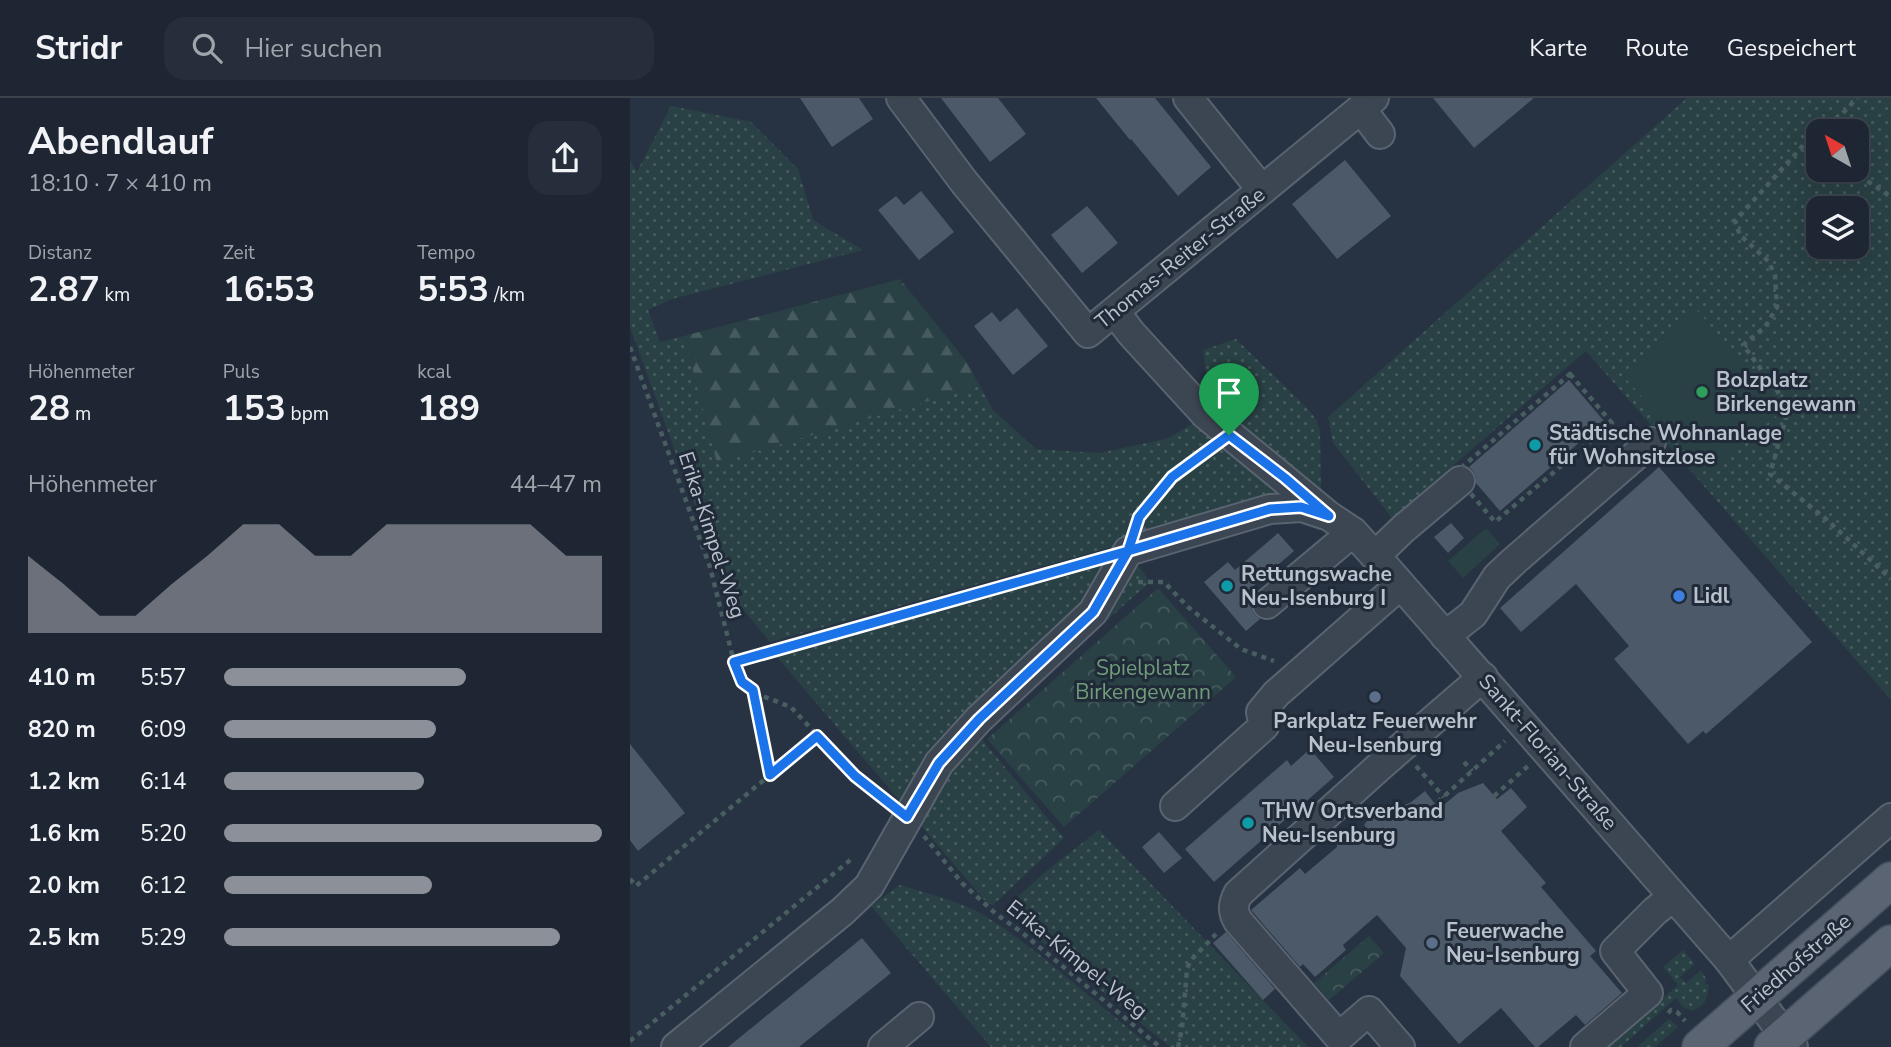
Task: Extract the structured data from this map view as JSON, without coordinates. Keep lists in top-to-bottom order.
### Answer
{
  "streets": {
    "main road": ["Friedhofstraße"],
    "street": ["Thomas-Reiter-Straße", "Sankt-Florian-Straße"],
    "path": ["Erika-Kimpel-Weg"]
  },
  "crossings": [
    ["Sankt-Florian-Straße", "Friedhofstraße"]
  ],
  "parks": ["Spielplatz Birkengewann"],
  "places": [
    "Bolzplatz Birkengewann",
    "Städtische Wohnanlage für Wohnsitzlose",
    "Rettungswache Neu-Isenburg I",
    "Lidl",
    "Parkplatz Feuerwehr Neu-Isenburg",
    "THW Ortsverband Neu-Isenburg",
    "Feuerwache Neu-Isenburg"
  ],
  "north": "top left",
  "page": {
    "header": "Stridr",
    "search": "Hier suchen",
    "nav": ["Karte", "Route", "Gespeichert"],
    "heading": ["Abendlauf", "18:10 · 7 × 410 m"],
    "stats": [
      ["Distanz", "2.87 km"],
      ["Zeit", "16:53"],
      ["Tempo", "5:53 /km"],
      ["Höhenmeter", "28 m"],
      ["Puls", "153 bpm"],
      ["kcal", "189"]
    ],
    "chart": ["Höhenmeter", "44–47 m"],
    "list": [
      {
        "name": "410 m",
        "note": "5:57"
      },
      {
        "name": "820 m",
        "note": "6:09"
      },
      {
        "name": "1.2 km",
        "note": "6:14"
      },
      {
        "name": "1.6 km",
        "note": "5:20"
      },
      {
        "name": "2.0 km",
        "note": "6:12"
      },
      {
        "name": "2.5 km",
        "note": "5:29"
      }
    ]
  }
}
